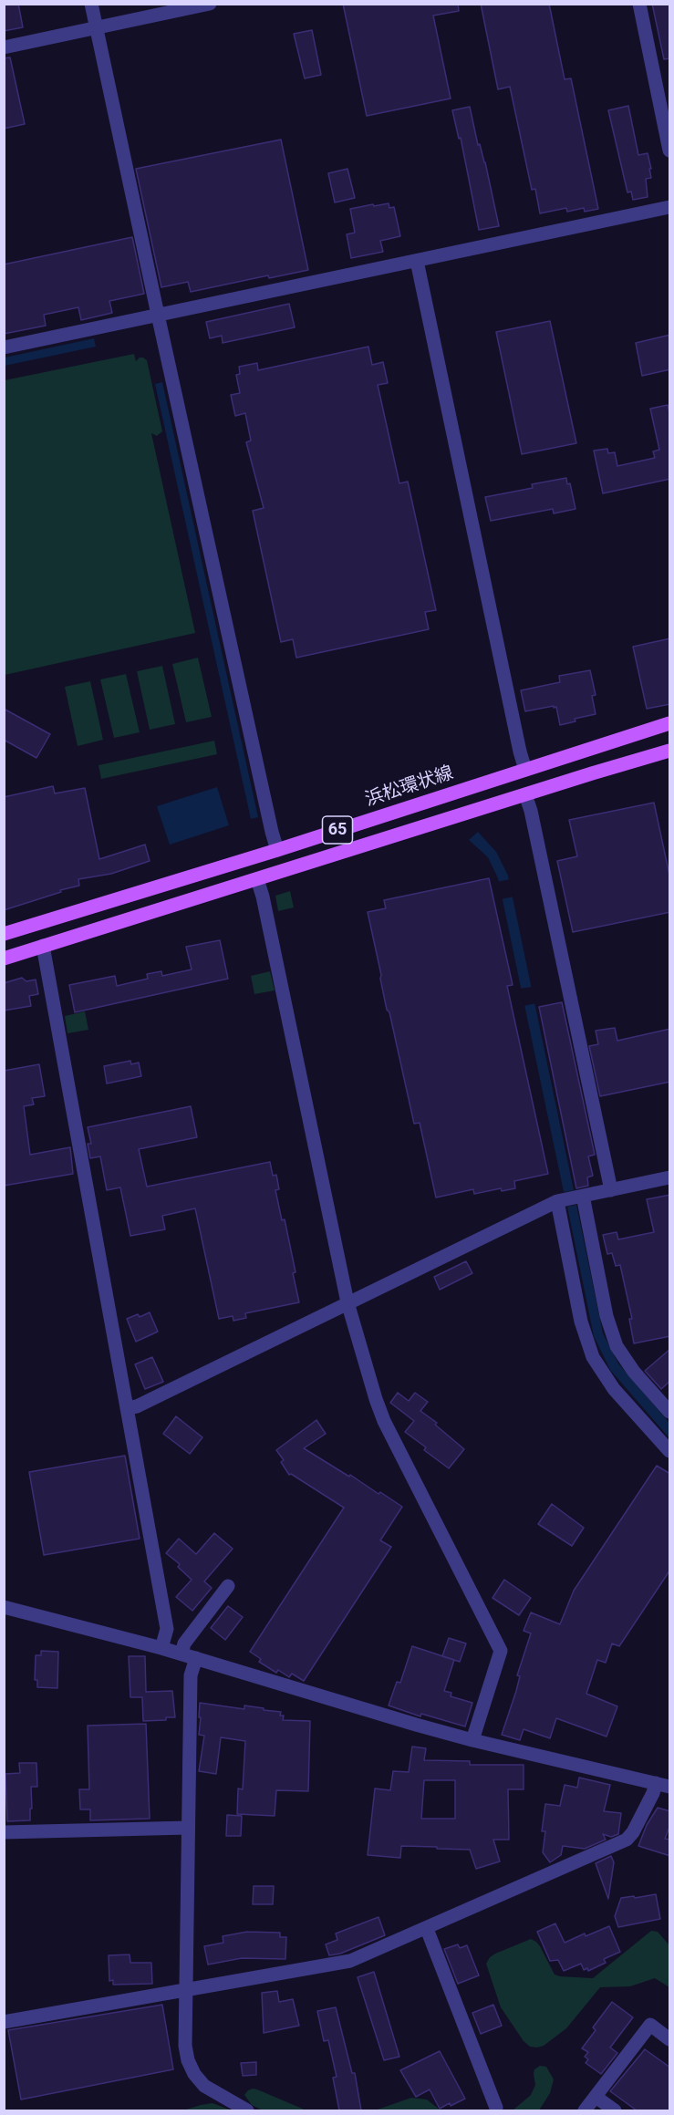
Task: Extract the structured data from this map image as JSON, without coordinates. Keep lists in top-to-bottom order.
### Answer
{
  "streets": {
    "main road": ["浜松環状線", "65"]
  }
}
